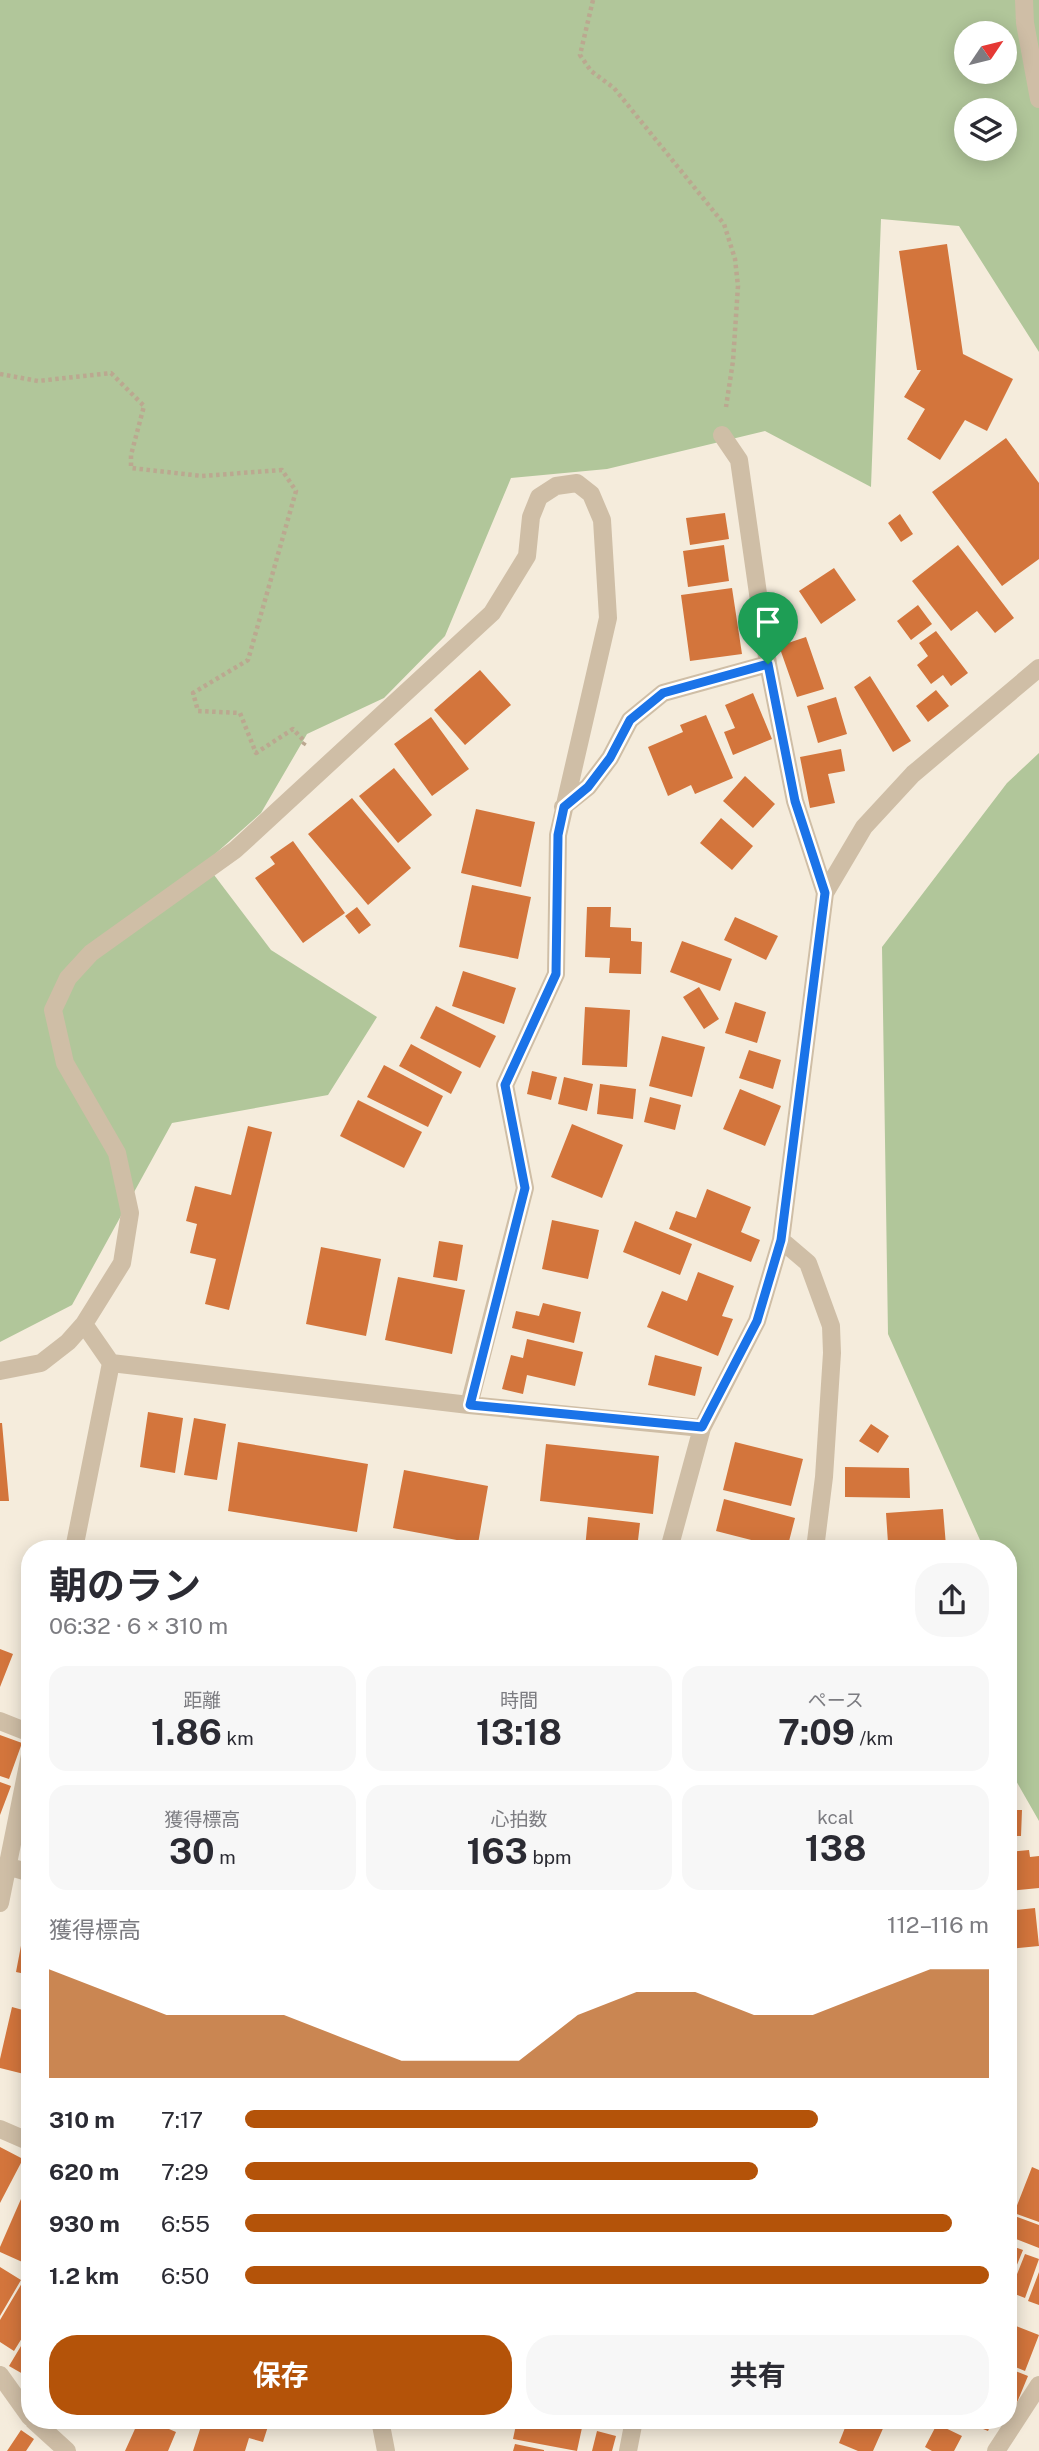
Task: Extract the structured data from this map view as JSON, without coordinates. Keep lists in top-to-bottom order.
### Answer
{
  "north": "top right",
  "page": {
    "heading": ["朝のラン", "06:32 · 6 × 310 m"],
    "stats": [
      ["距離", "1.86 km"],
      ["時間", "13:18"],
      ["ペース", "7:09 /km"],
      ["獲得標高", "30 m"],
      ["心拍数", "163 bpm"],
      ["kcal", "138"]
    ],
    "chart": ["獲得標高", "112–116 m"],
    "list": [
      {
        "name": "310 m",
        "note": "7:17"
      },
      {
        "name": "620 m",
        "note": "7:29"
      },
      {
        "name": "930 m",
        "note": "6:55"
      },
      {
        "name": "1.2 km",
        "note": "6:50"
      }
    ],
    "buttons": ["保存", "共有"]
  }
}
